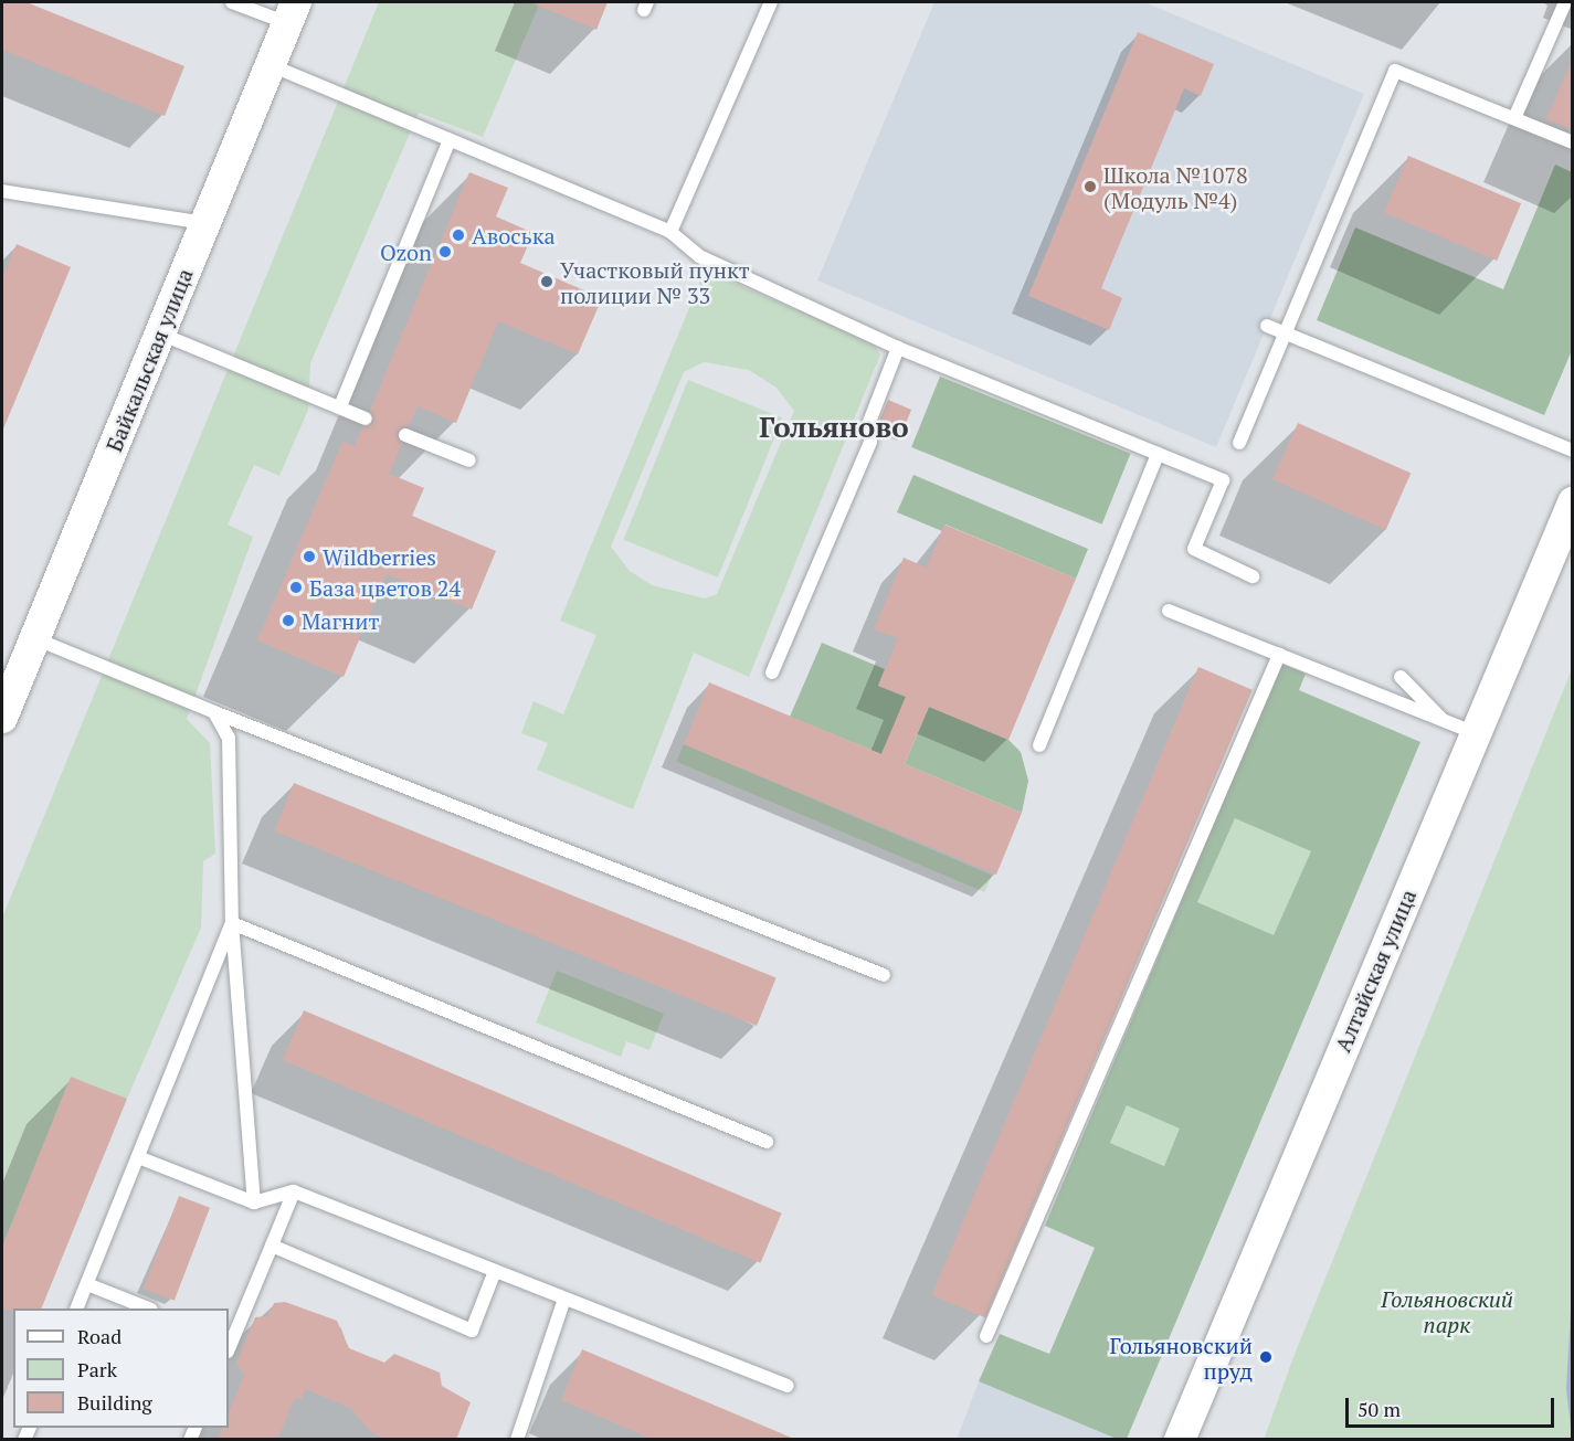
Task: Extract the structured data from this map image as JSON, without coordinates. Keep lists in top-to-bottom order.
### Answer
{
  "streets": {
    "street": ["Байкальская улица", "Алтайская улица"]
  },
  "districts": ["Гольяново"],
  "parks": ["Гольяновcкий парк"],
  "places": [
    "Школа №1078 (Модуль №4)",
    "Авоська",
    "Ozon",
    "Участковый пункт полиции № 33",
    "Wildberries",
    "База цветов 24",
    "Магнит",
    "Гольяновский пруд"
  ],
  "legend": ["Road", "Park", "Building"],
  "scale_bar": "50 m"
}
